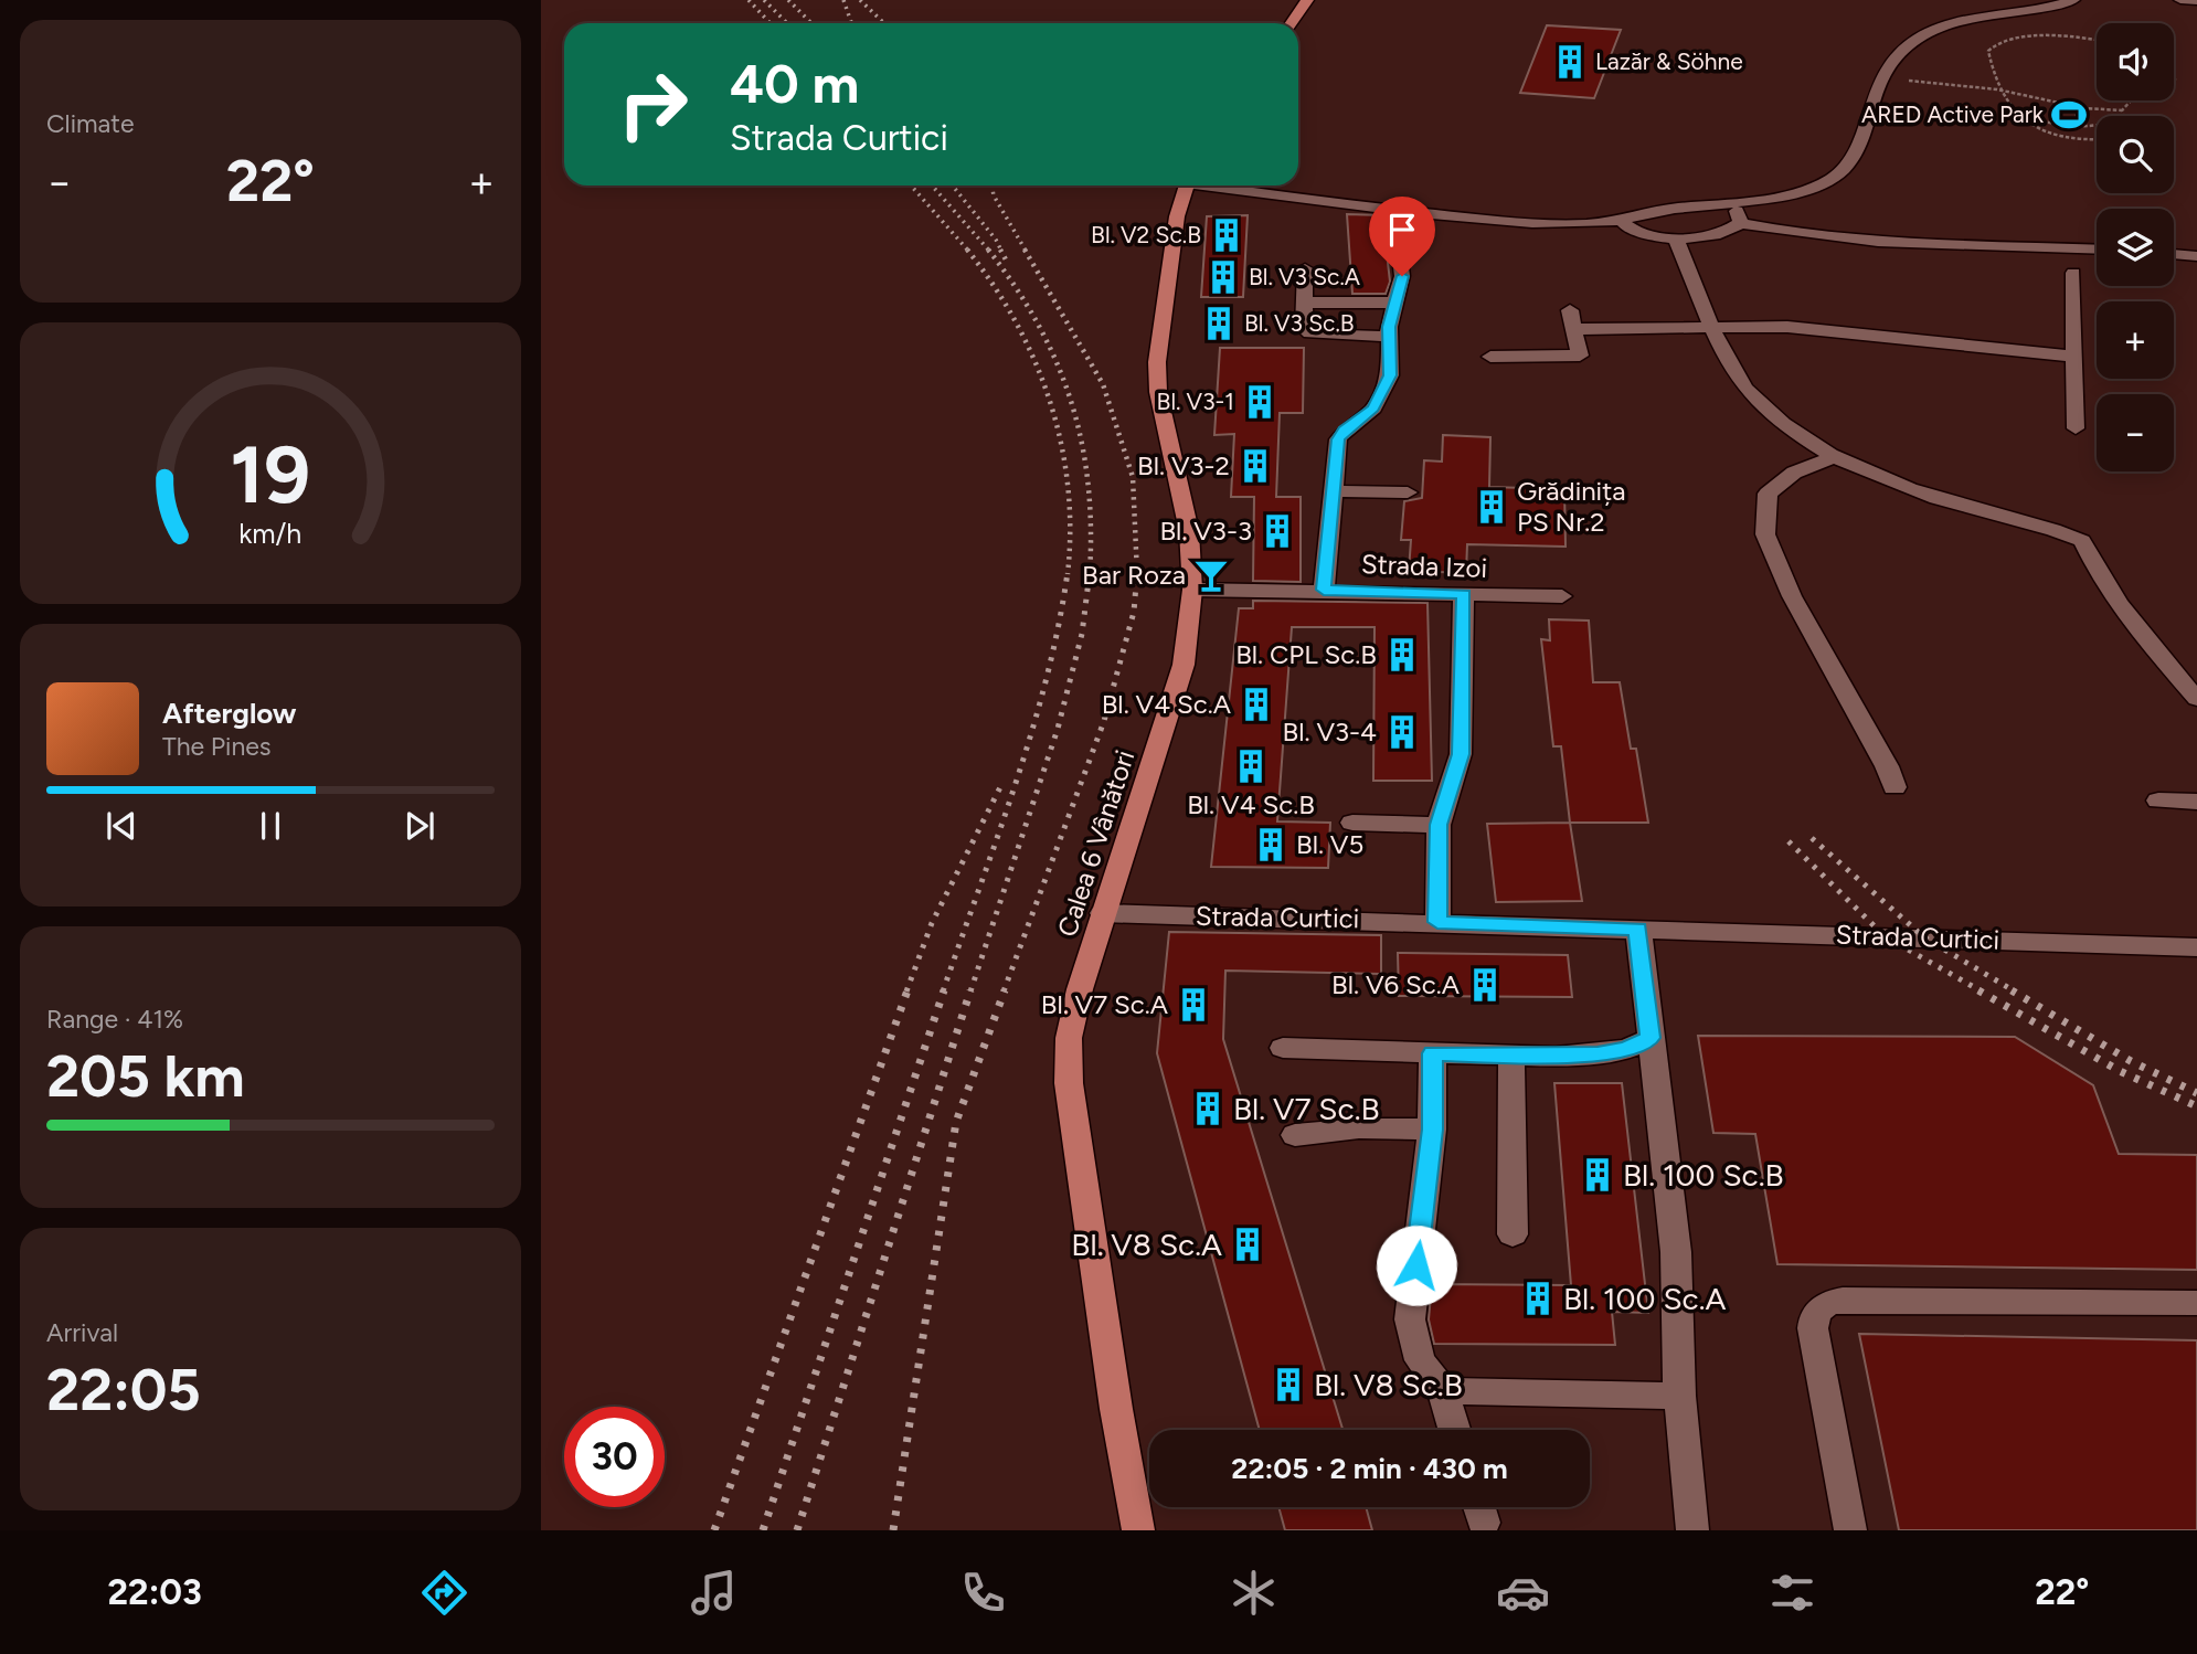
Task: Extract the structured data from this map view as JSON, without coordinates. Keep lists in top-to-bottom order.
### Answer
{
  "streets": {
    "main road": ["Calea 6 Vânători"],
    "street": ["Strada Izoi", "Strada Curtici"]
  },
  "crossings": [
    ["Strada Izoi", "Calea 6 Vânători"],
    ["Calea 6 Vânători", "Strada Curtici"]
  ],
  "places": {
    "building": [
      "Lazăr & Söhne",
      "Bl. V2 Sc.B",
      "Bl. V3 Sc.A",
      "Bl. V3 Sc.B",
      "Bl. V3-1",
      "Bl. V3-2",
      "Grădinița PS Nr.2",
      "Bl. V3-3",
      "Bl. CPL Sc.B",
      "Bl. V4 Sc.A",
      "Bl. V3-4",
      "Bl. V4 Sc.B",
      "Bl. V5",
      "Bl. V6 Sc.A",
      "Bl. V7 Sc.A",
      "Bl. V7 Sc.B",
      "Bl. 100 Sc.B",
      "Bl. V8 Sc.A",
      "Bl. 100 Sc.A",
      "Bl. V8 Sc.B"
    ],
    "sports": ["ARED Active Park"],
    "bar": ["Bar Roza"]
  },
  "page": {
    "tile": [
      "Climate",
      ["Range · 41%", "205 km"],
      ["Arrival", "22:05"]
    ],
    "map_buttons": ["+", "−"],
    "turn": ["40 m", "Strada Curtici"],
    "heat": ["−", "22°", "+"],
    "song": ["Afterglow", "The Pines"],
    "limit": "30",
    "trip": "22:05 · 2 min · 430 m",
    "tabs": ["22:03", "22°"],
    "gauge": ["19", "km/h"]
  }
}
